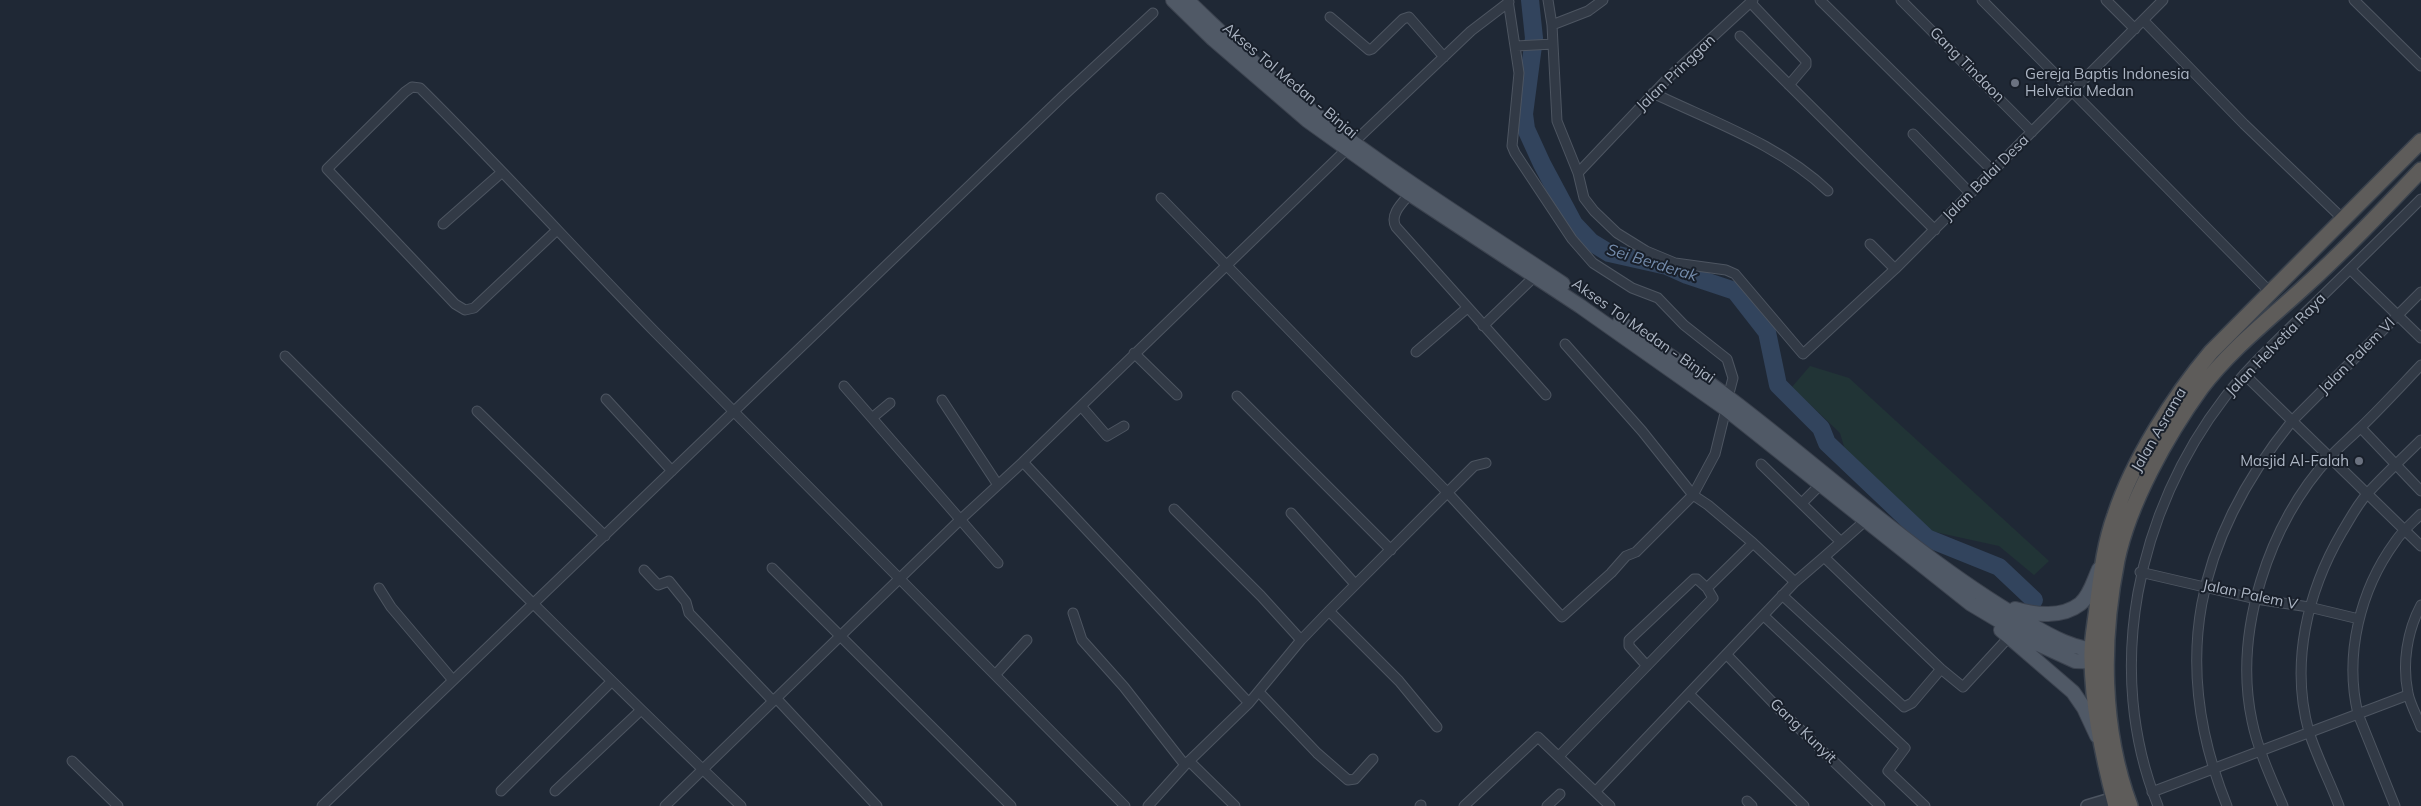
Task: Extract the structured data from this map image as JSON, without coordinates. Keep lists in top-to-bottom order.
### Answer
{
  "streets": {
    "highway": ["Jalan Asrama"],
    "main road": ["Akses Tol Medan - Binjai"],
    "street": [
      "Gang Tindaon",
      "Jalan Pringgan",
      "Jalan Balai Desa",
      "Jalan Helvetia Raya",
      "Jalan Palem VI",
      "Jalan Palem V",
      "Gang Kunyit"
    ]
  },
  "crossings": [
    ["Gang Tindaon", "Jalan Balai Desa"],
    ["Jalan Pringgan", "Jalan Balai Desa"],
    ["Akses Tol Medan - Binjai", "Jalan Asrama"],
    ["Jalan Helvetia Raya", "Jalan Palem V"],
    ["Jalan Palem VI", "Jalan Palem V"]
  ],
  "water": ["Sei Berderak"],
  "places": ["Gereja Baptis Indonesia Helvetia Medan", "Masjid Al-Falah"]
}
